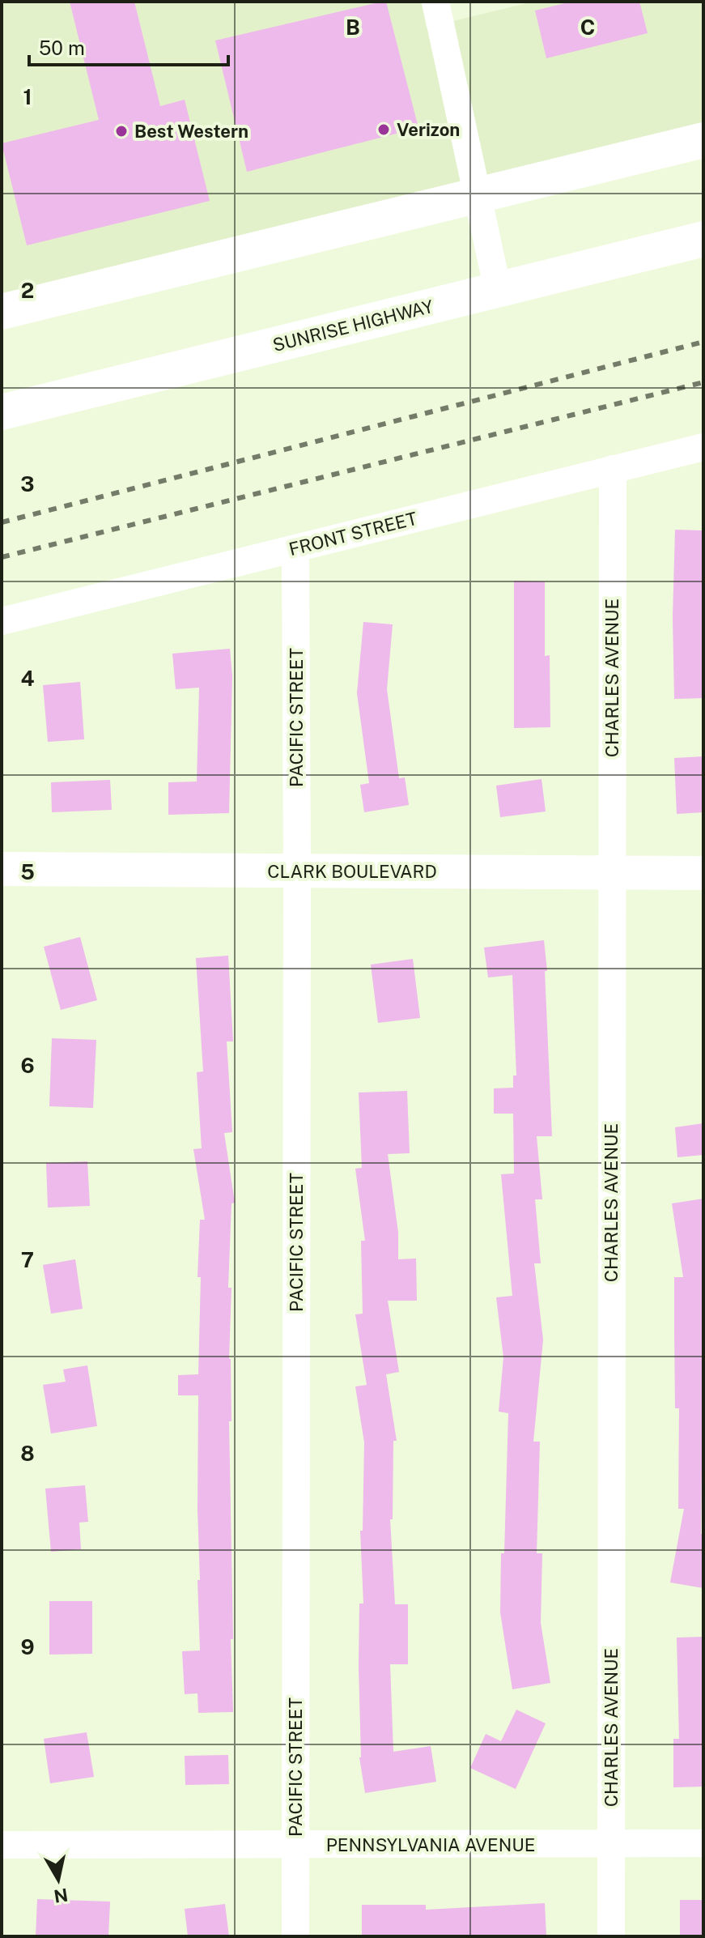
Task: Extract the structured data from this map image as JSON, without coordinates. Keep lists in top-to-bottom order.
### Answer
{
  "streets": {
    "highway": ["SUNRISE HIGHWAY"],
    "street": [
      "FRONT STREET",
      "CHARLES AVENUE",
      "PACIFIC STREET",
      "CLARK BOULEVARD",
      "PENNSYLVANIA AVENUE"
    ]
  },
  "crossings": [
    ["FRONT STREET", "CHARLES AVENUE"],
    ["FRONT STREET", "PACIFIC STREET"],
    ["CHARLES AVENUE", "CLARK BOULEVARD"],
    ["CHARLES AVENUE", "PENNSYLVANIA AVENUE"],
    ["PACIFIC STREET", "CLARK BOULEVARD"],
    ["PACIFIC STREET", "PENNSYLVANIA AVENUE"]
  ],
  "places": ["Verizon", "Best Western"],
  "scale_bar": "50 m",
  "north": "bottom",
  "grid": {
    "columns": ["B", "C"],
    "rows": [
      "1",
      "2",
      "3",
      "4",
      "5",
      "6",
      "7",
      "8",
      "9"
    ]
  }
}
